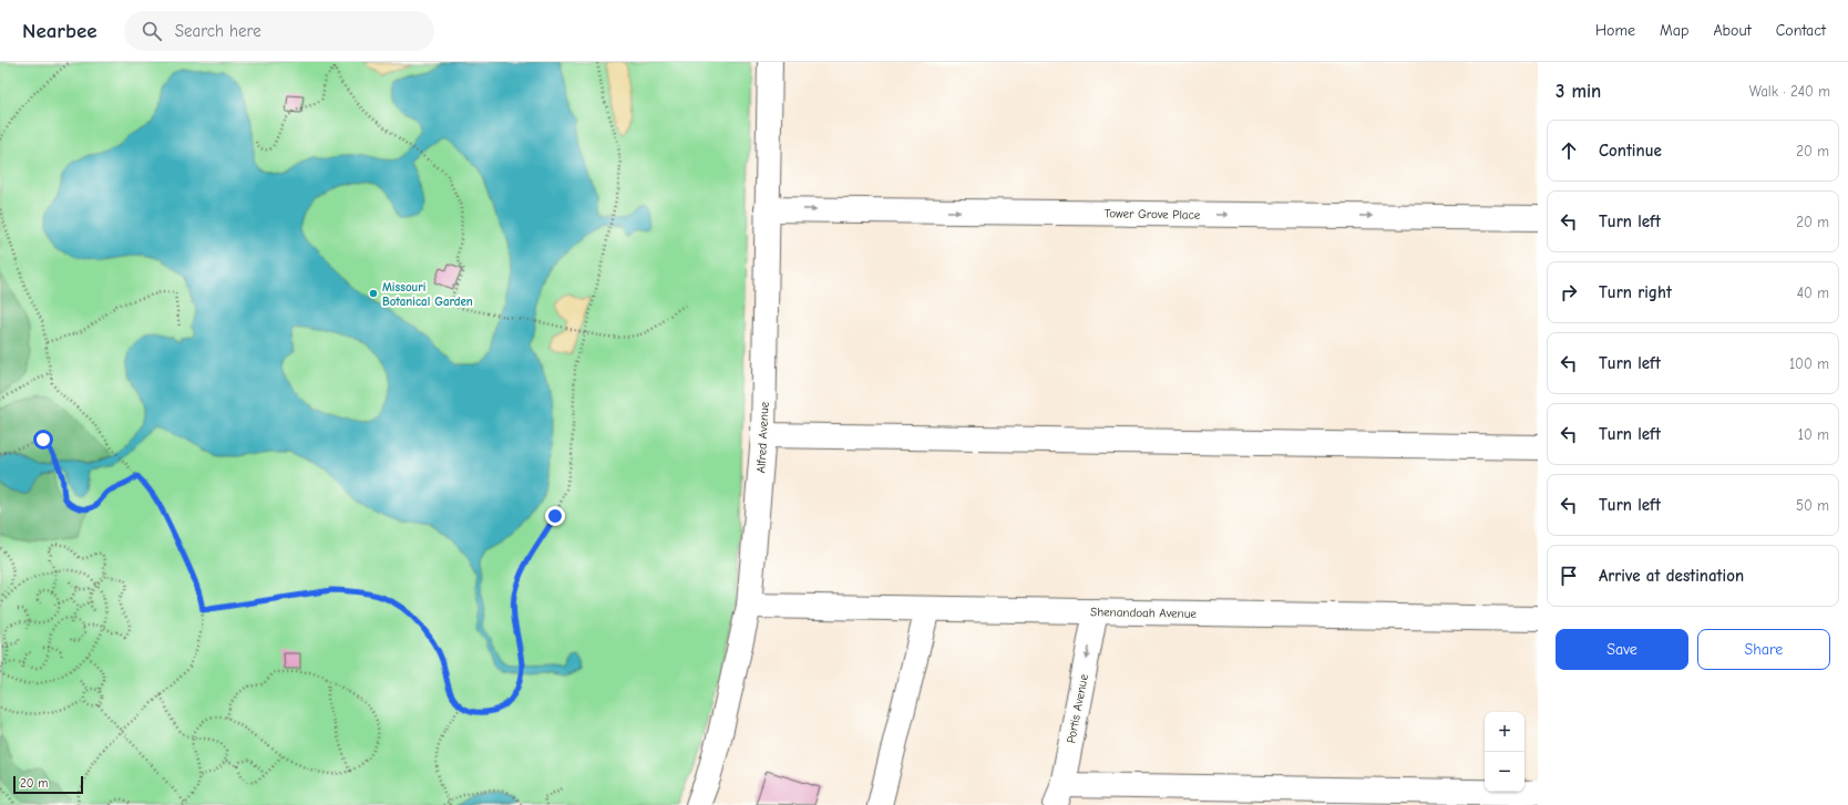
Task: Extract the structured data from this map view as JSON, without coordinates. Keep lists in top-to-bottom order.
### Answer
{
  "streets": {
    "street": [
      "Tower Grove Place",
      "Alfred Avenue",
      "Shenandoah Avenue",
      "Portis Avenue"
    ]
  },
  "crossings": [
    ["Tower Grove Place", "Alfred Avenue"],
    ["Alfred Avenue", "Shenandoah Avenue"],
    ["Shenandoah Avenue", "Portis Avenue"]
  ],
  "one_way": ["Tower Grove Place"],
  "places": ["Missouri Botanical Garden"],
  "scale_bar": "20 m",
  "page": {
    "header": "Nearbee",
    "search": "Search here",
    "nav": [
      "Home",
      "Map",
      "About",
      "Contact"
    ],
    "heading": ["3 min", "Walk · 240 m"],
    "list": [
      ["Continue", "20 m"],
      ["Turn left", "20 m"],
      ["Turn right", "40 m"],
      ["Turn left", "100 m"],
      ["Turn left", "10 m"],
      ["Turn left", "50 m"],
      "Arrive at destination"
    ],
    "buttons": ["Save", "Share"],
    "map_buttons": ["+", "−"],
    "scale": "20 m"
  }
}
